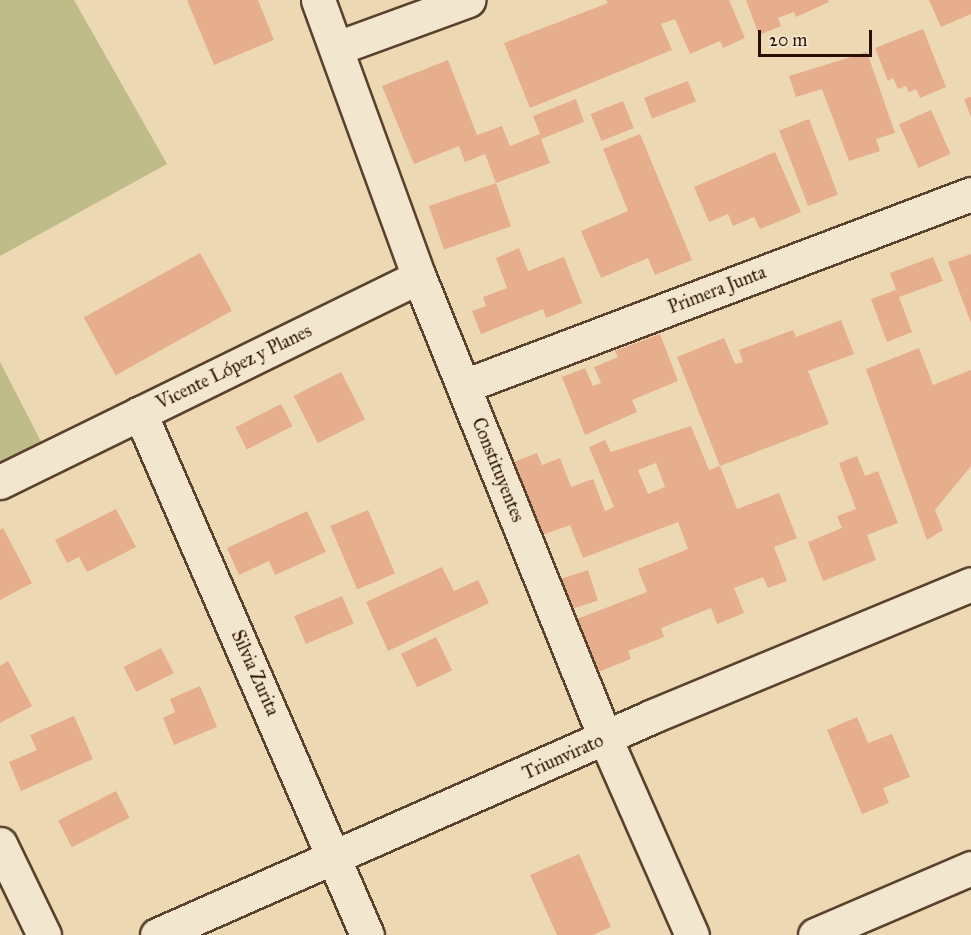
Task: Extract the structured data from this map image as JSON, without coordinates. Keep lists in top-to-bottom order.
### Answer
{
  "streets": {
    "street": [
      "Primera Junta",
      "Vicente López y Planes",
      "Constituyentes",
      "Silvia Zurita",
      "Triunvirato"
    ]
  },
  "crossings": [
    ["Primera Junta", "Constituyentes"],
    ["Vicente López y Planes", "Constituyentes"],
    ["Vicente López y Planes", "Silvia Zurita"],
    ["Constituyentes", "Triunvirato"],
    ["Silvia Zurita", "Triunvirato"]
  ],
  "scale_bar": "20 m"
}
